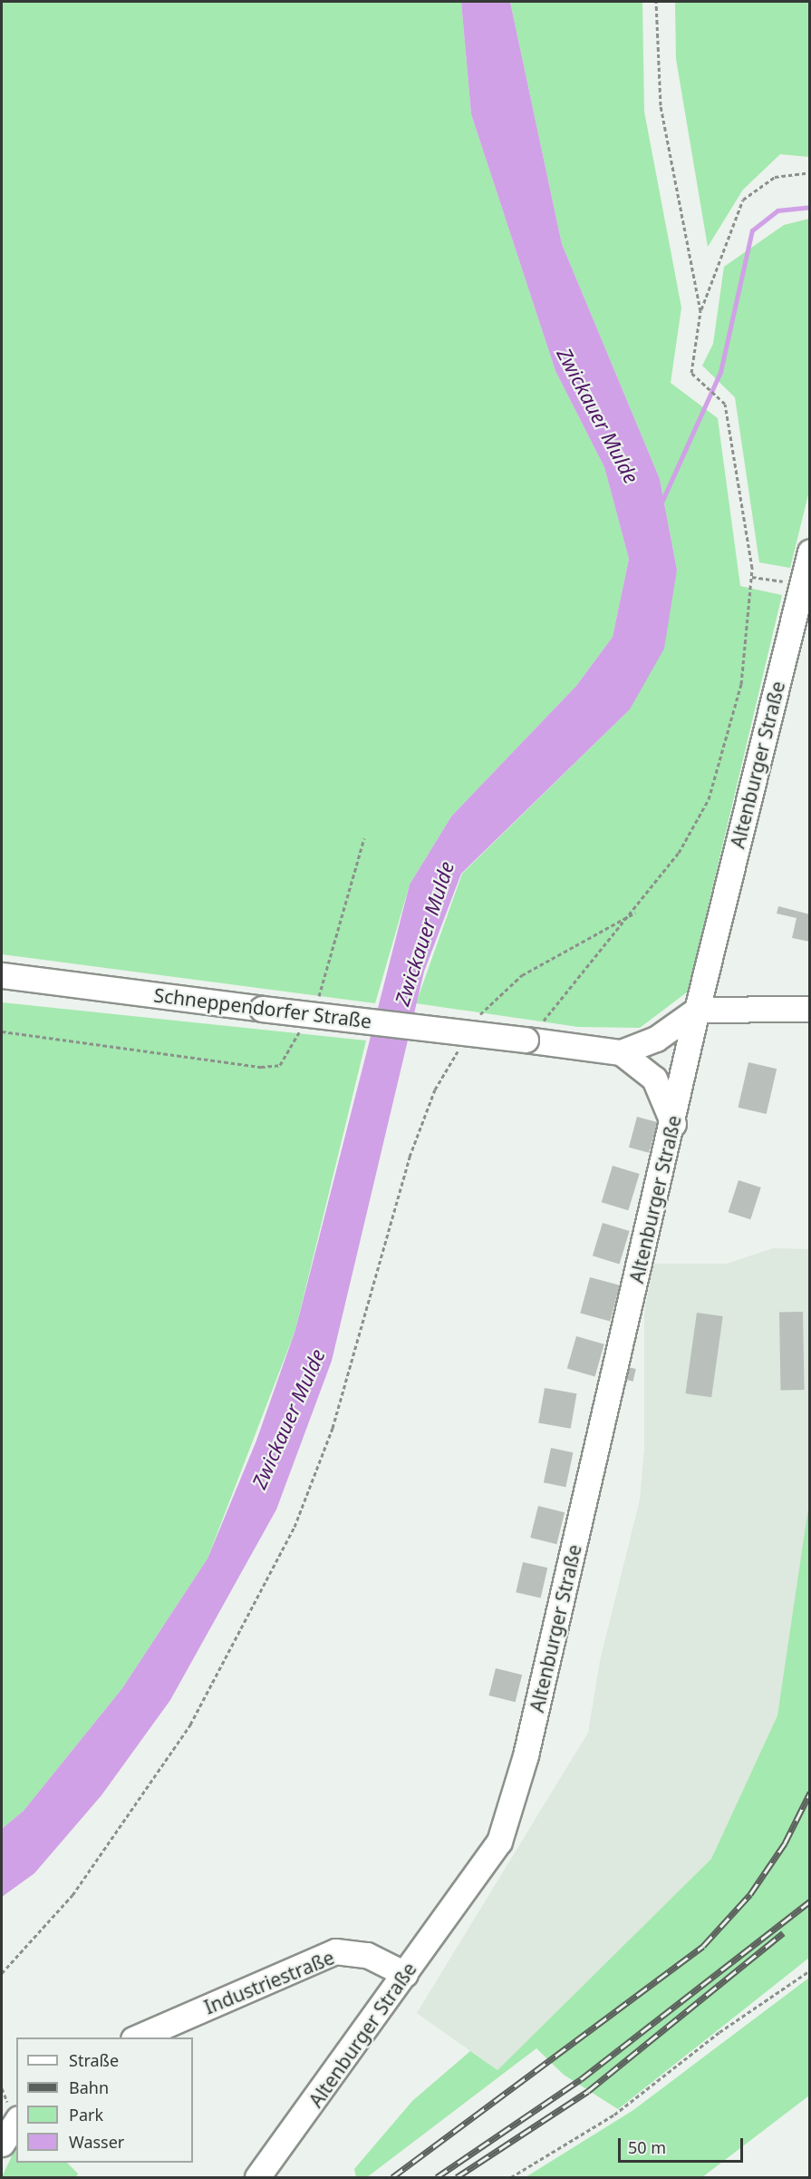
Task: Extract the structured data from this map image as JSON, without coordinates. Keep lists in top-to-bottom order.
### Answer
{
  "streets": {
    "street": ["Altenburger Straße", "Schneppendorfer Straße", "Industriestraße"]
  },
  "crossings": [
    ["Altenburger Straße", "Schneppendorfer Straße"],
    ["Altenburger Straße", "Industriestraße"]
  ],
  "water": ["Zwickauer Mulde"],
  "legend": [
    "Straße",
    "Bahn",
    "Park",
    "Wasser"
  ],
  "scale_bar": "50 m"
}
